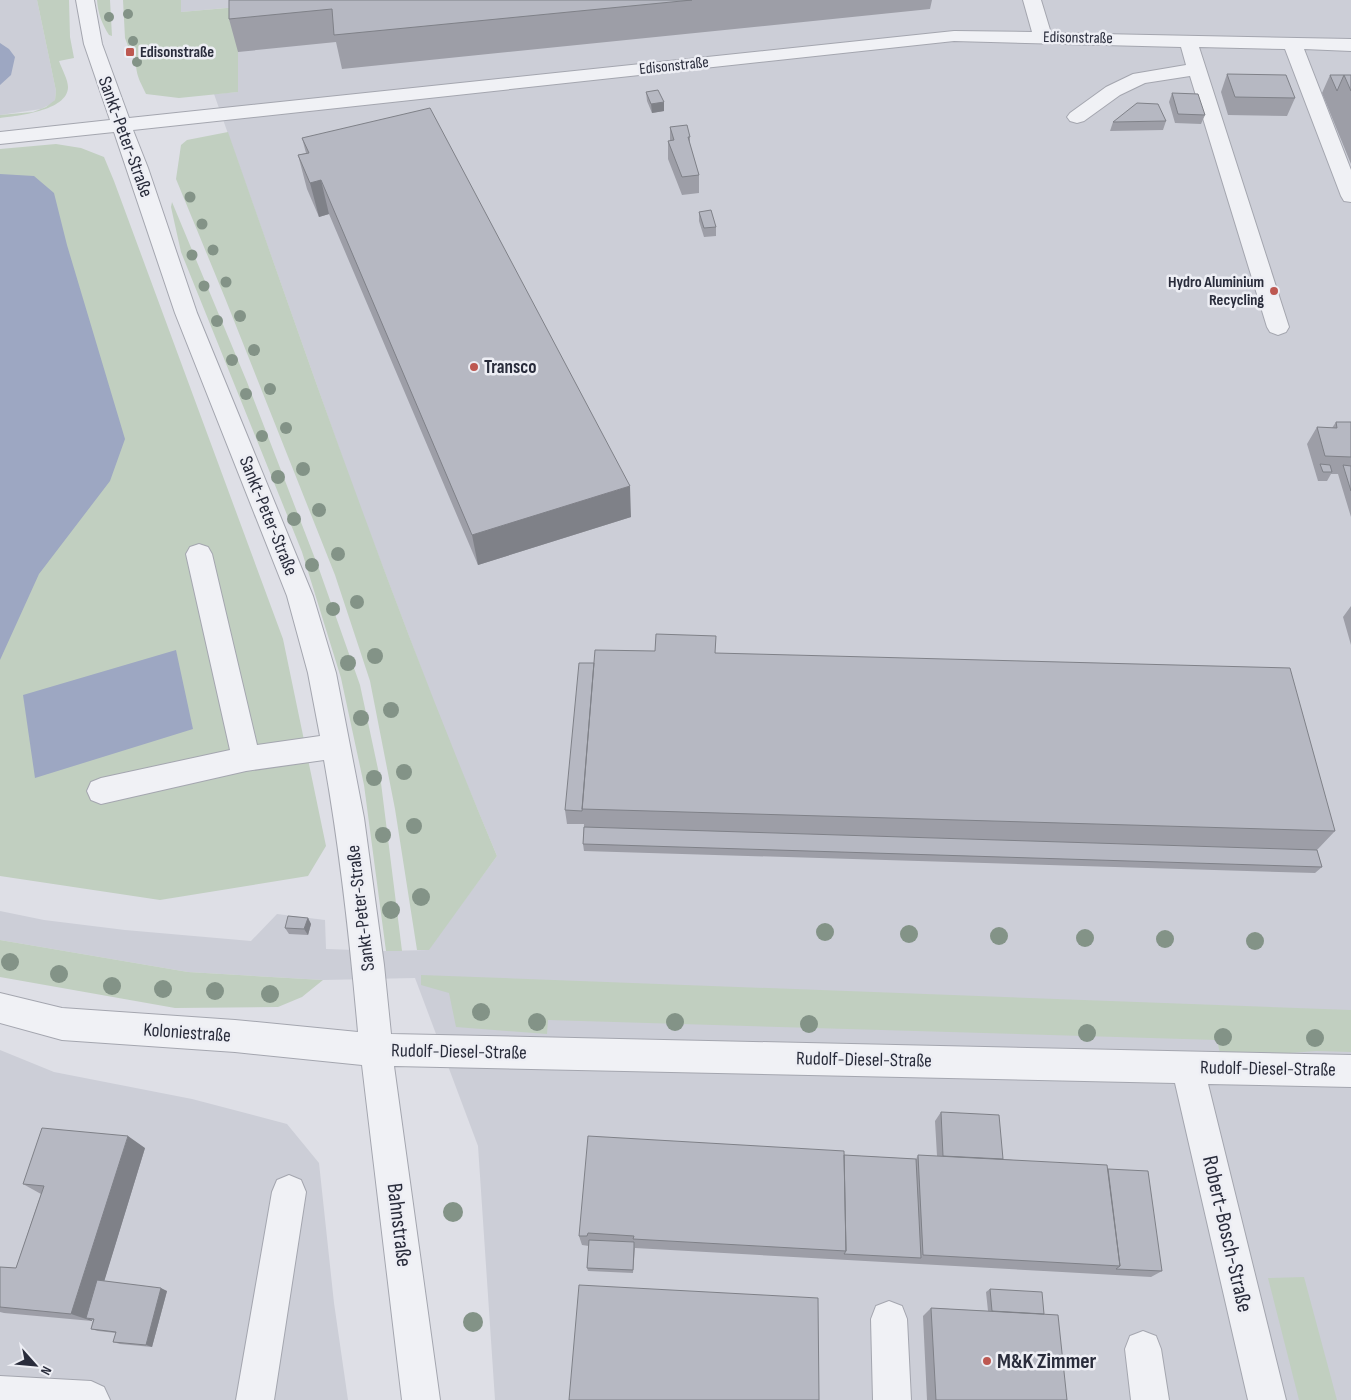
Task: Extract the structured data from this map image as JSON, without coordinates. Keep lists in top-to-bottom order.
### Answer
{
  "streets": {
    "street": [
      "Edisonstraße",
      "Sankt-Peter-Straße",
      "Koloniestraße",
      "Rudolf-Diesel-Straße",
      "Bahnstraße",
      "Robert-Bosch-Straße"
    ]
  },
  "crossings": [
    ["Edisonstraße", "Sankt-Peter-Straße"],
    ["Sankt-Peter-Straße", "Koloniestraße"],
    ["Sankt-Peter-Straße", "Rudolf-Diesel-Straße"],
    ["Sankt-Peter-Straße", "Bahnstraße"],
    ["Koloniestraße", "Rudolf-Diesel-Straße"],
    ["Koloniestraße", "Bahnstraße"],
    ["Rudolf-Diesel-Straße", "Bahnstraße"],
    ["Rudolf-Diesel-Straße", "Robert-Bosch-Straße"]
  ],
  "places": {
    "transit": ["Edisonstraße"],
    "other": ["Hydro Aluminium Recycling", "Transco", "M&K Zimmer"]
  },
  "north": "bottom right"
}
